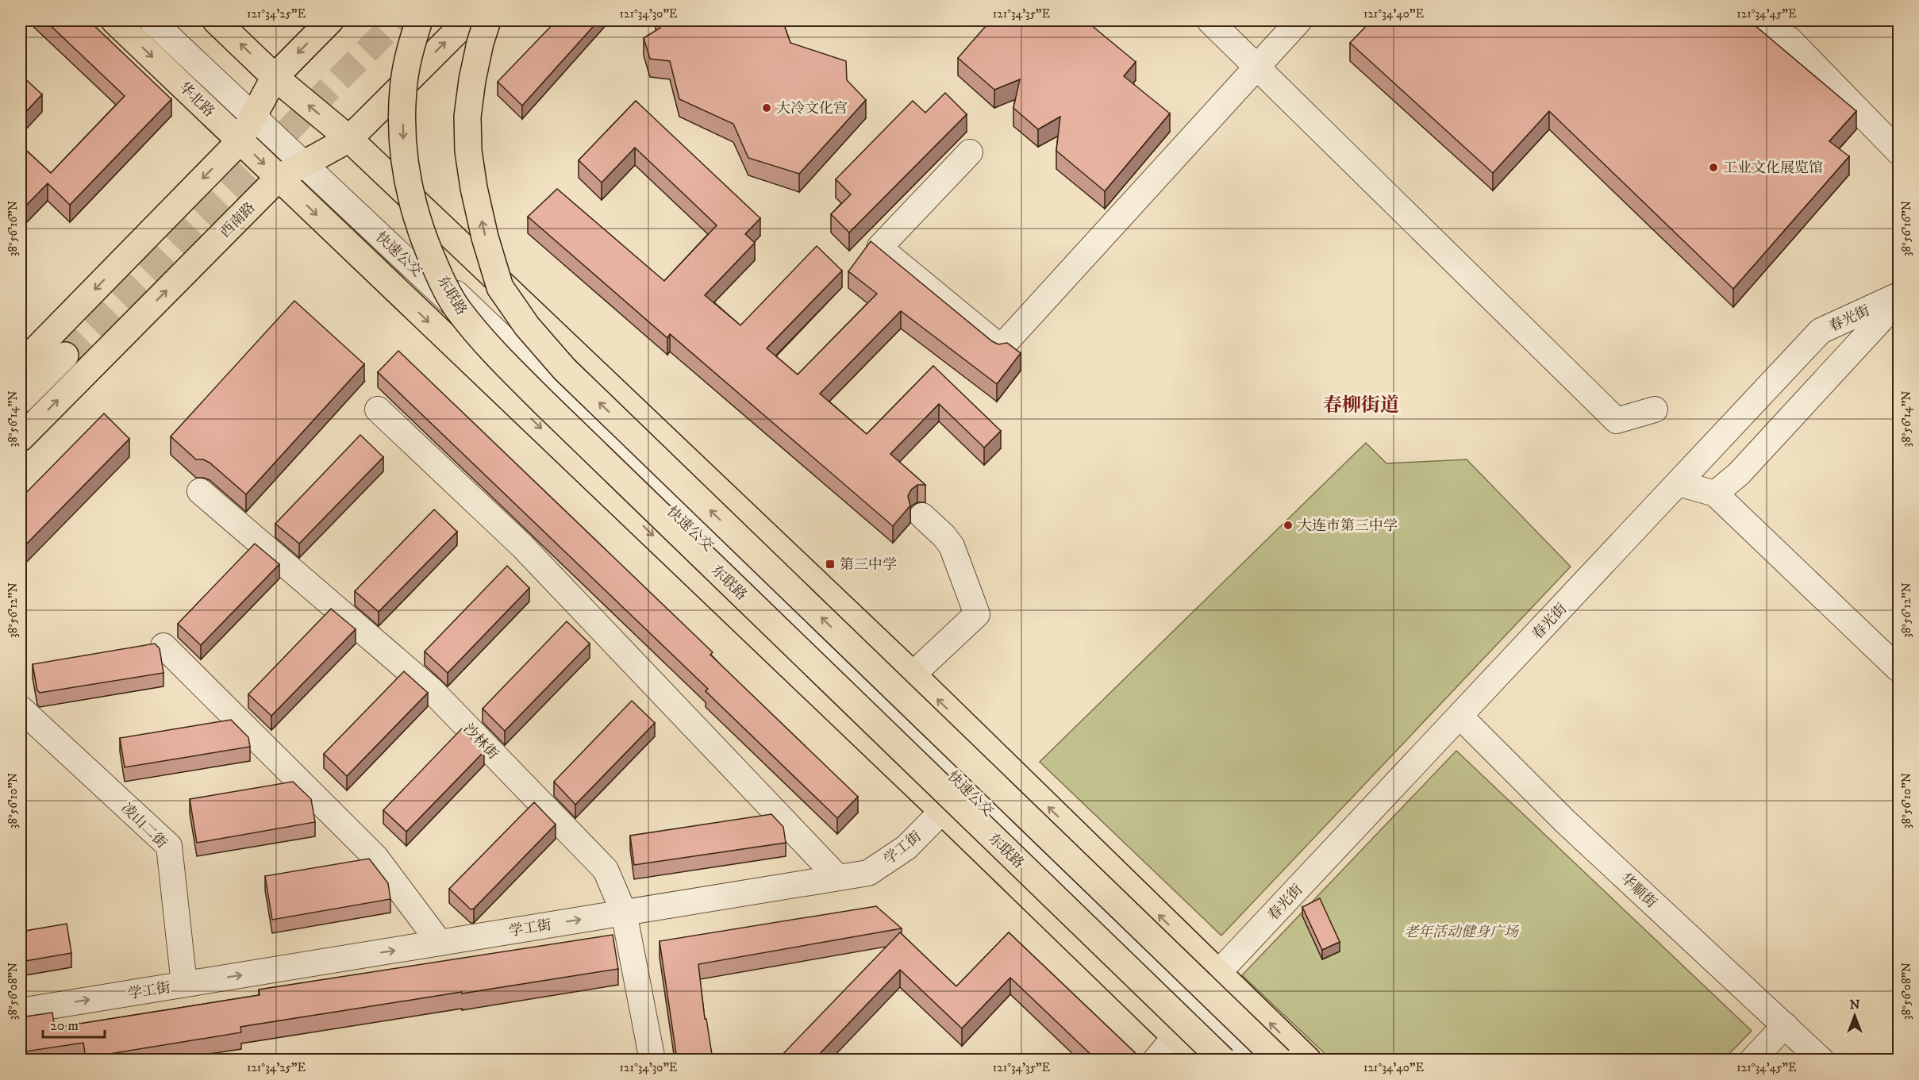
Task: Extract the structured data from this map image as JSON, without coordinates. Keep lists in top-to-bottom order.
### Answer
{
  "streets": {
    "main road": ["华北路", "西南路", "东联路"],
    "street": [
      "快速公交",
      "春光街",
      "沙林街",
      "凌山二街",
      "学工街",
      "华顺街"
    ]
  },
  "crossings": [
    ["华北路", "西南路"],
    ["华北路", "学工街"],
    ["西南路", "快速公交"],
    ["快速公交", "学工街"],
    ["春光街", "华顺街"],
    ["沙林街", "学工街"],
    ["凌山二街", "学工街"]
  ],
  "one_way": ["学工街"],
  "districts": ["春柳街道"],
  "parks": ["老年活动健身广场"],
  "places": {
    "other": ["大冷文化宫", "工业文化展览馆", "大连市第三中学"],
    "transit": ["第三中学"]
  },
  "scale_bar": "20 m",
  "north": "top",
  "coordinates": [
    "121°34'25\"E",
    "121°34'30\"E",
    "121°34'35\"E",
    "121°34'40\"E",
    "121°34'45\"E",
    "38°56'16\"N",
    "38°56'14\"N",
    "38°56'12\"N",
    "38°56'10\"N",
    "38°56'08\"N"
  ]
}
